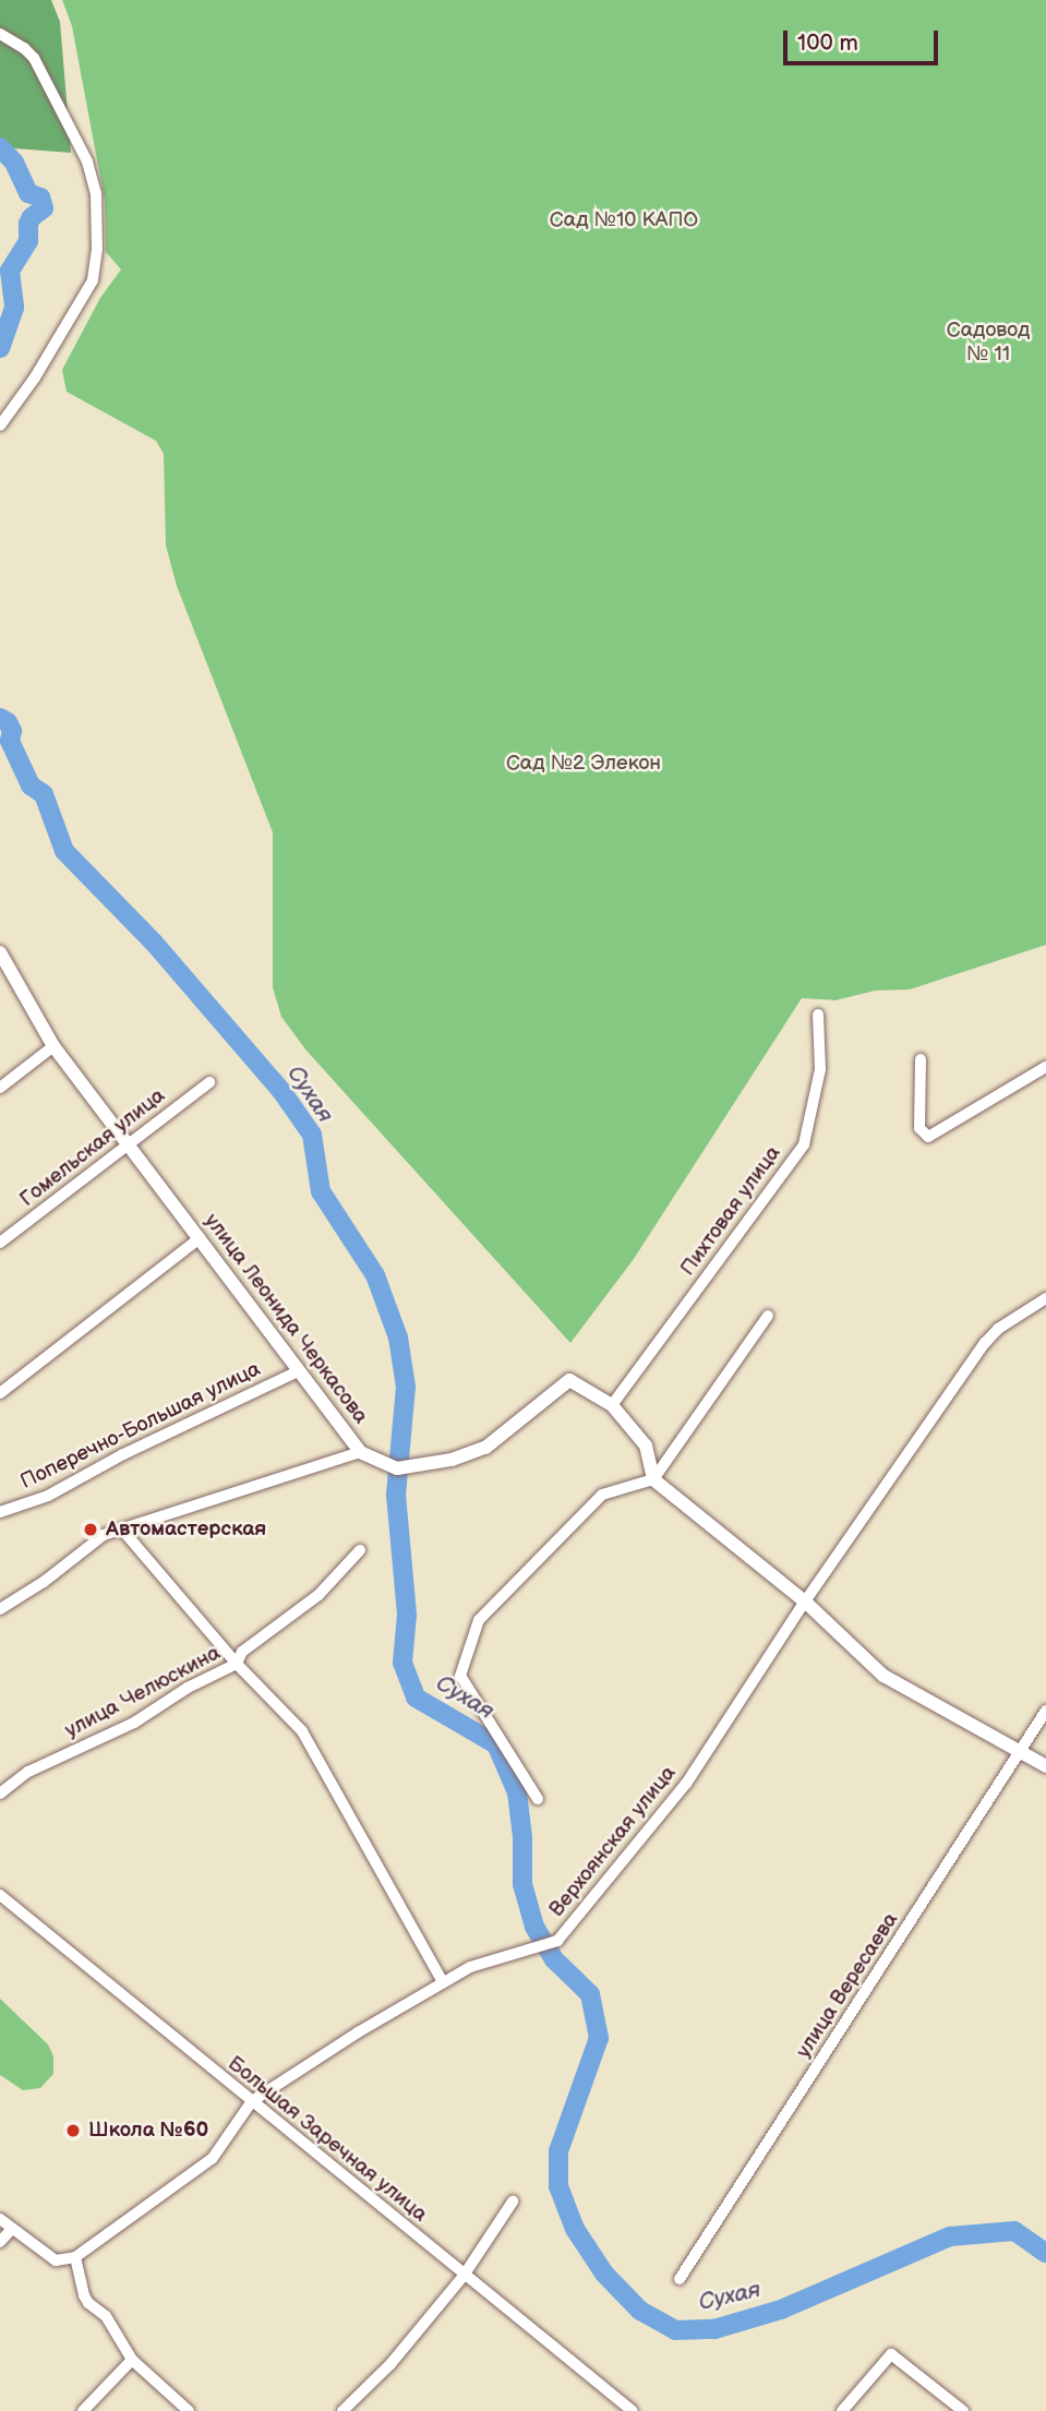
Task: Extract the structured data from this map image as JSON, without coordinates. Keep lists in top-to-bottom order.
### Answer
{
  "streets": {
    "street": [
      "Гомельская улица",
      "Пихтовая улица",
      "улица Леонида Черкасова",
      "Поперечно-Большая улица",
      "улица Челюскина",
      "Верхоянская улица",
      "улица Вересаева",
      "Большая Заречная улица"
    ]
  },
  "crossings": [
    ["Гомельская улица", "улица Леонида Черкасова"],
    ["Пихтовая улица", "улица Леонида Черкасова"],
    ["улица Леонида Черкасова", "Поперечно-Большая улица"],
    ["Верхоянская улица", "Большая Заречная улица"]
  ],
  "water": ["Сухая"],
  "parks": ["Сад №10 КАПО", "Садовод № 11", "Сад №2 Элекон"],
  "places": ["Автомастерская", "Школа №60"],
  "scale_bar": "100 m"
}
